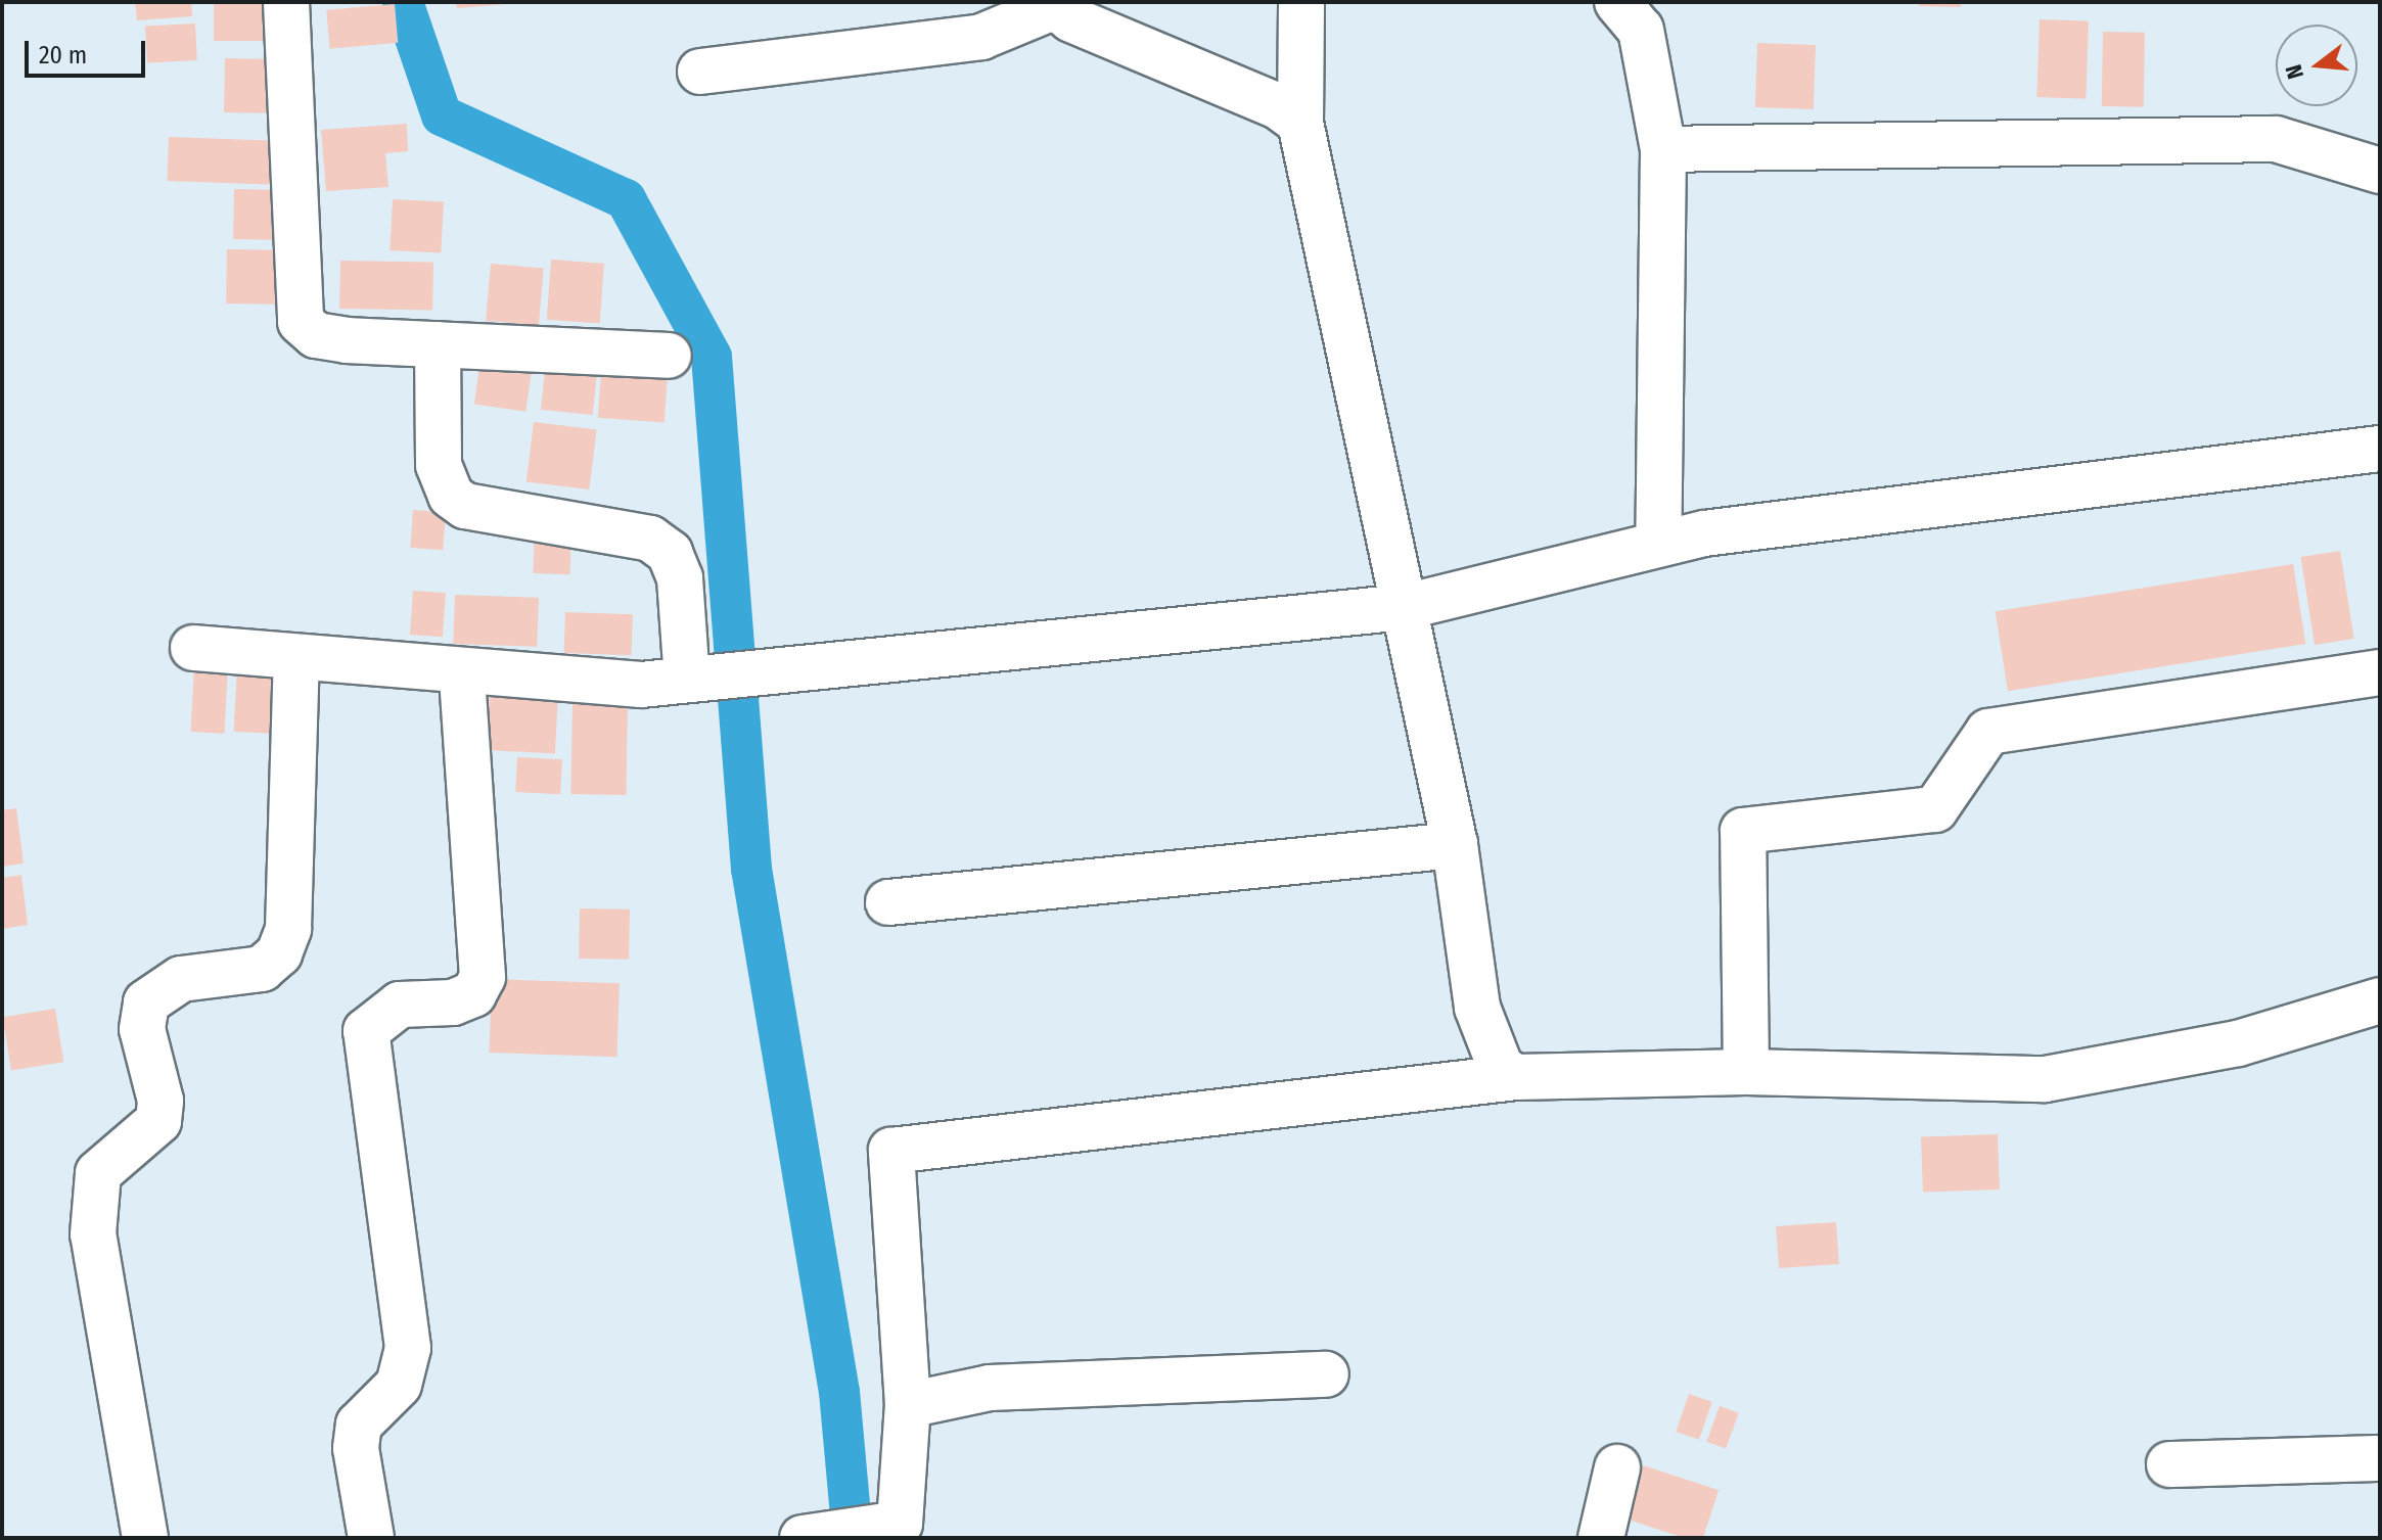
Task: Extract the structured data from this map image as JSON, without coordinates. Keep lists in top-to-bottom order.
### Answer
{
  "scale_bar": "20 m",
  "north": "left"
}
